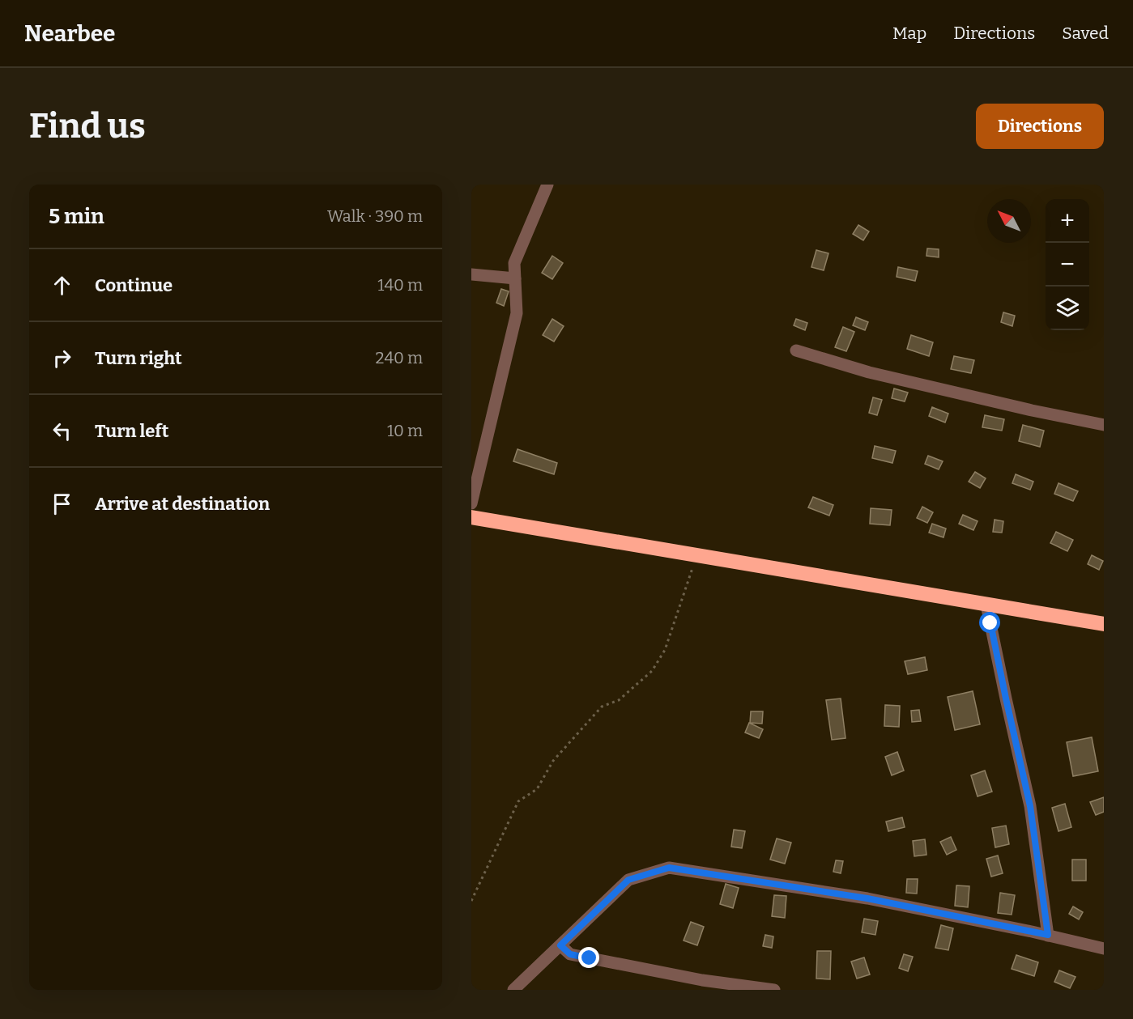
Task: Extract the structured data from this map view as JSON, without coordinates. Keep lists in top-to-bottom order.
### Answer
{
  "north": "top left",
  "page": {
    "header": "Nearbee",
    "nav": ["Map", "Directions", "Saved"],
    "buttons": "Directions",
    "title": "Find us",
    "heading": ["5 min", "Walk · 390 m"],
    "map_buttons": ["+", "−"],
    "list": [
      ["Continue", "140 m"],
      ["Turn right", "240 m"],
      ["Turn left", "10 m"],
      "Arrive at destination"
    ]
  }
}
